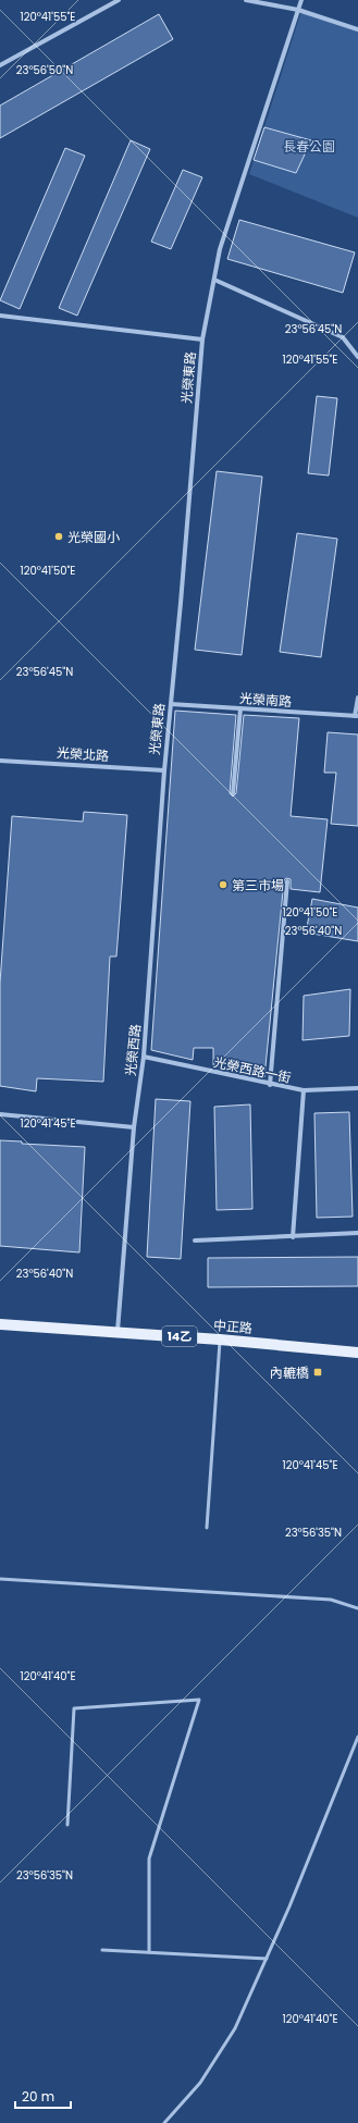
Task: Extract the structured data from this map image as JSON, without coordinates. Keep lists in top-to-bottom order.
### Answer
{
  "streets": {
    "main road": ["中正路", "14乙"],
    "street": [
      "光榮東路",
      "光榮南路",
      "光榮北路",
      "光榮西路",
      "光榮西路一街"
    ]
  },
  "crossings": [
    ["光榮東路", "光榮南路"],
    ["光榮東路", "光榮北路"],
    ["光榮東路", "光榮西路"],
    ["光榮北路", "光榮西路"],
    ["光榮西路", "光榮西路一街"],
    ["光榮西路", "中正路"]
  ],
  "parks": ["長春公園"],
  "places": {
    "other": ["光榮國小", "第三市場"],
    "transit": ["內轆橋"]
  },
  "scale_bar": "20 m",
  "coordinates": [
    "120°41'55\"E",
    "23°56'50\"N",
    "23°56'45\"N",
    "120°41'50\"E",
    "23°56'40\"N",
    "120°41'45\"E",
    "23°56'35\"N",
    "120°41'40\"E"
  ]
}
